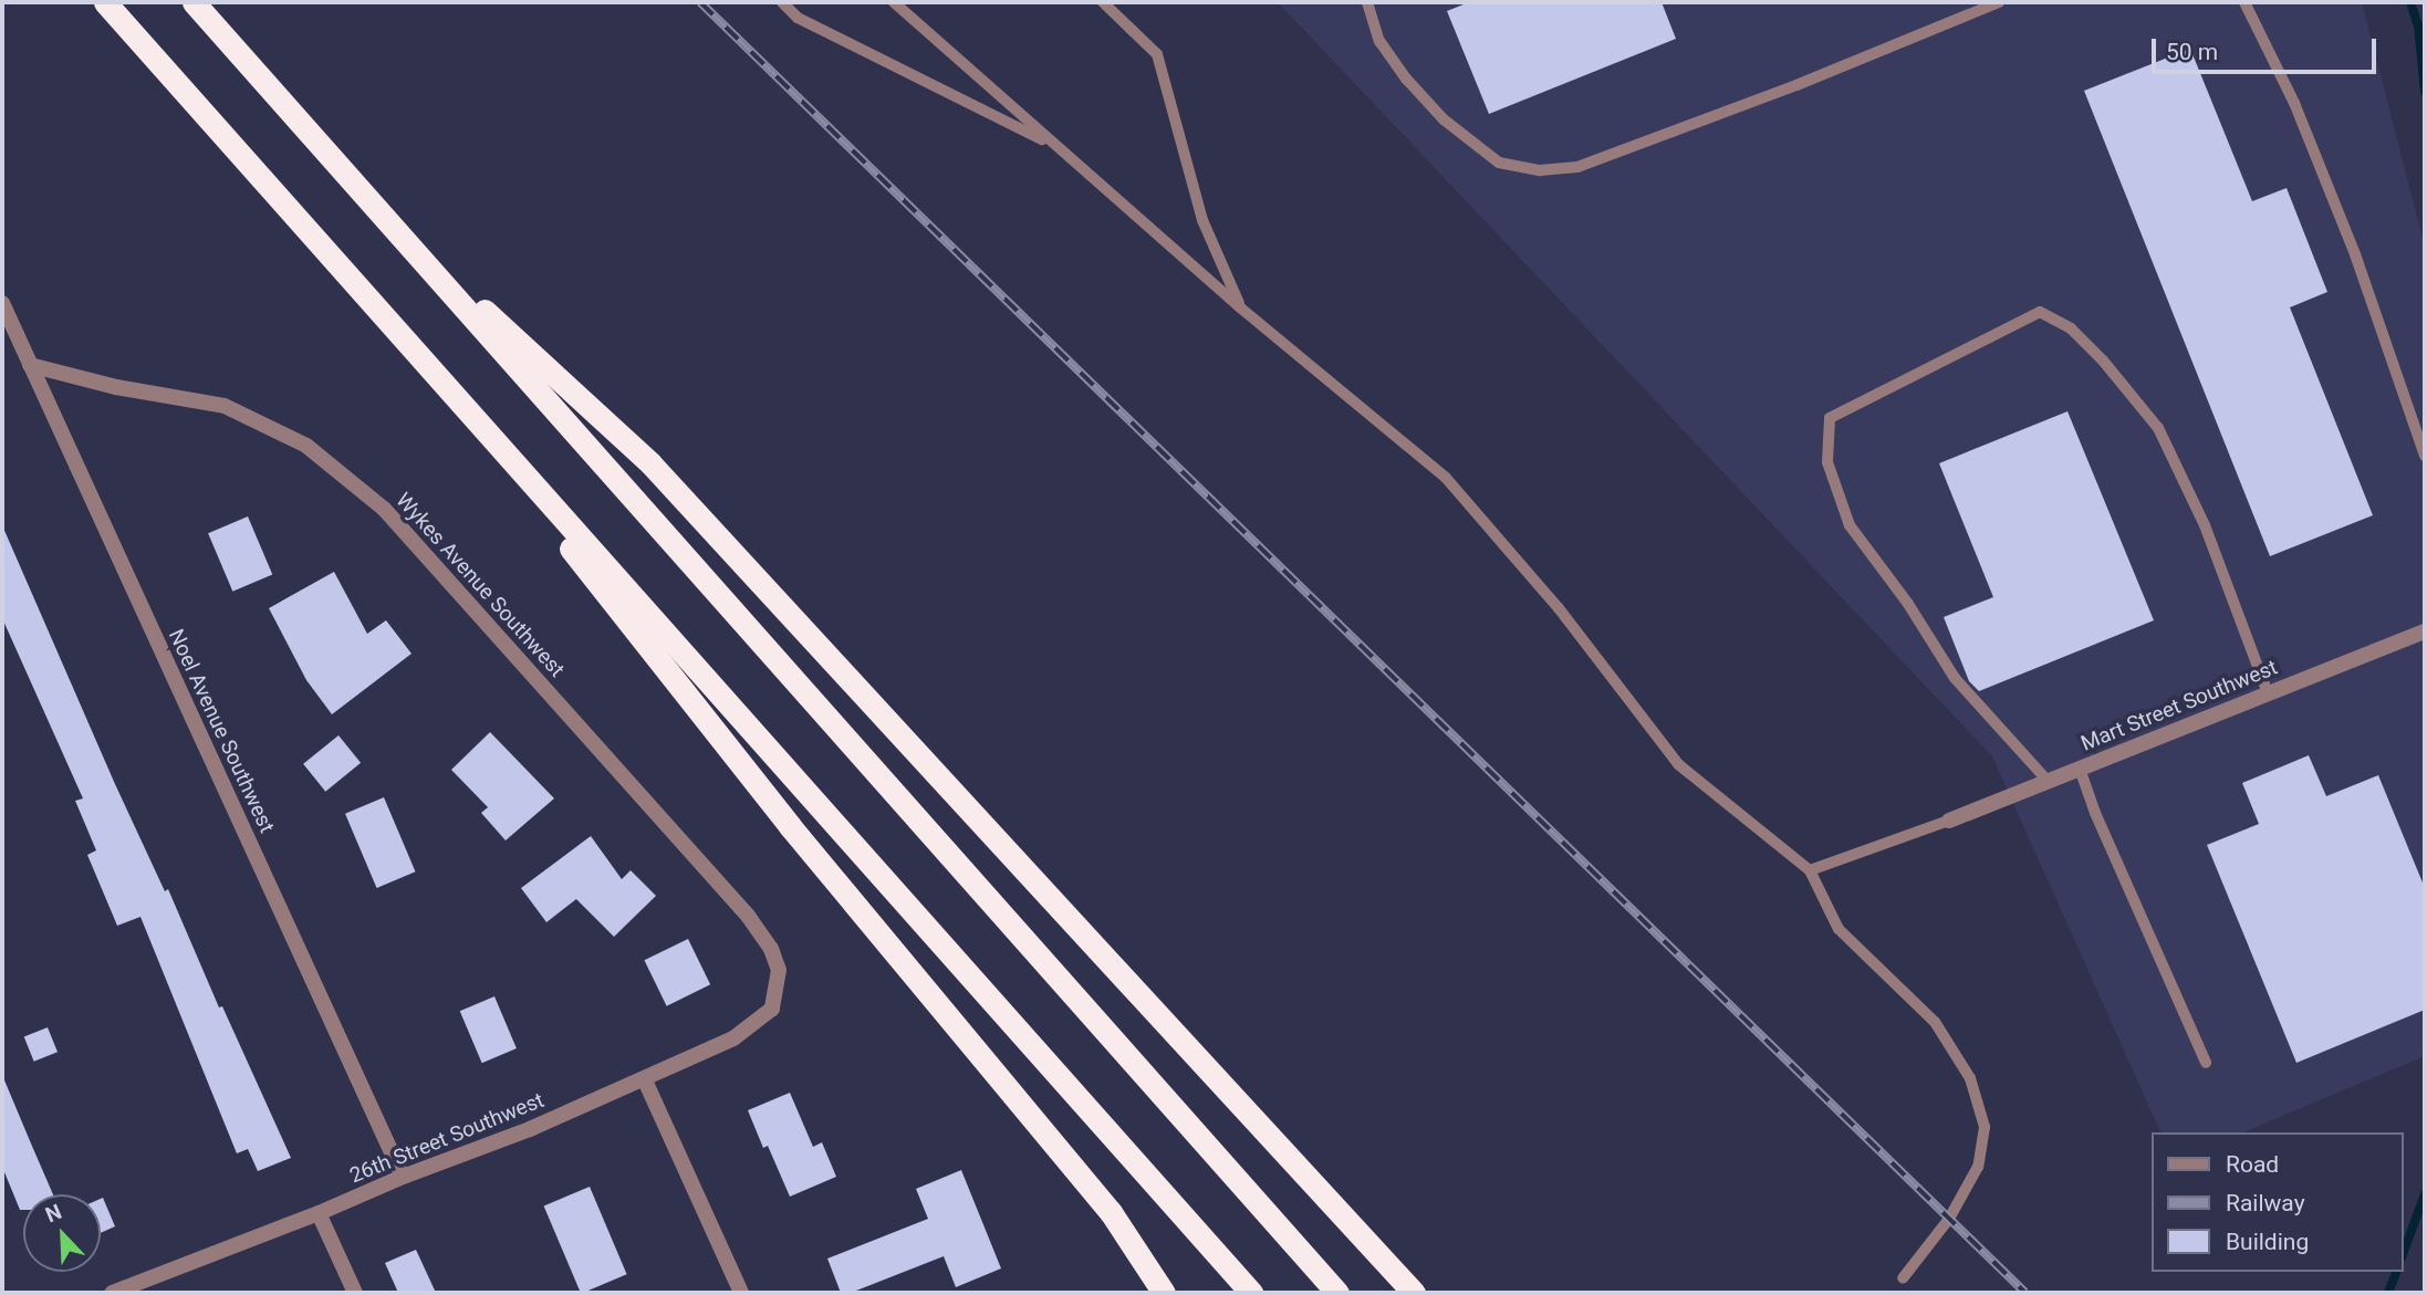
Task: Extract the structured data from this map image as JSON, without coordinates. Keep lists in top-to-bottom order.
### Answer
{
  "streets": {
    "street": [
      "Wykes Avenue Southwest",
      "Mart Street Southwest",
      "Noel Avenue Southwest",
      "26th Street Southwest"
    ]
  },
  "crossings": [
    ["Wykes Avenue Southwest", "Noel Avenue Southwest"],
    ["Wykes Avenue Southwest", "26th Street Southwest"],
    ["Noel Avenue Southwest", "26th Street Southwest"]
  ],
  "legend": ["Road", "Railway", "Building"],
  "scale_bar": "50 m",
  "north": "top left"
}
